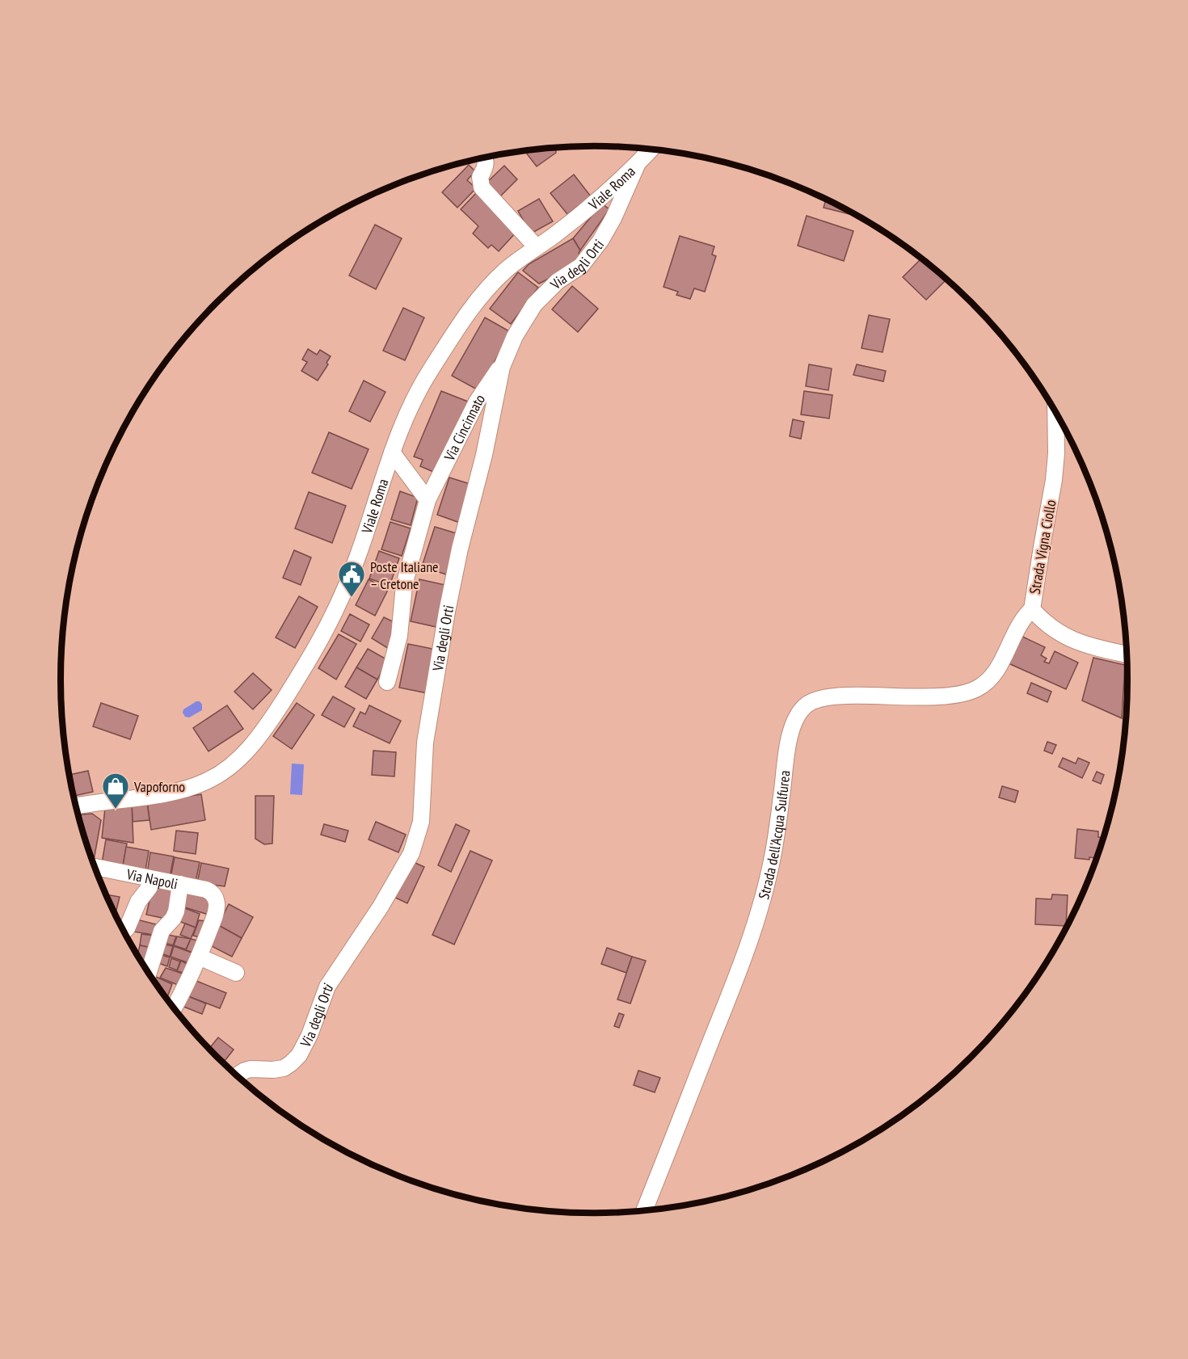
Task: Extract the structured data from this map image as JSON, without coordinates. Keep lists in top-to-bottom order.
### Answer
{
  "streets": {
    "street": [
      "Viale Roma",
      "Via degli Orti",
      "Via Cincinnato",
      "Strada Vigna Ciollo",
      "Strada dell'Acqua Sulfurea",
      "Via Napoli"
    ]
  },
  "crossings": [
    ["Viale Roma", "Via degli Orti"],
    ["Via degli Orti", "Via Cincinnato"],
    ["Strada Vigna Ciollo", "Strada dell'Acqua Sulfurea"]
  ],
  "places": {
    "public building": ["Poste Italiane – Cretone"],
    "shop": ["Vapoforno"]
  }
}
